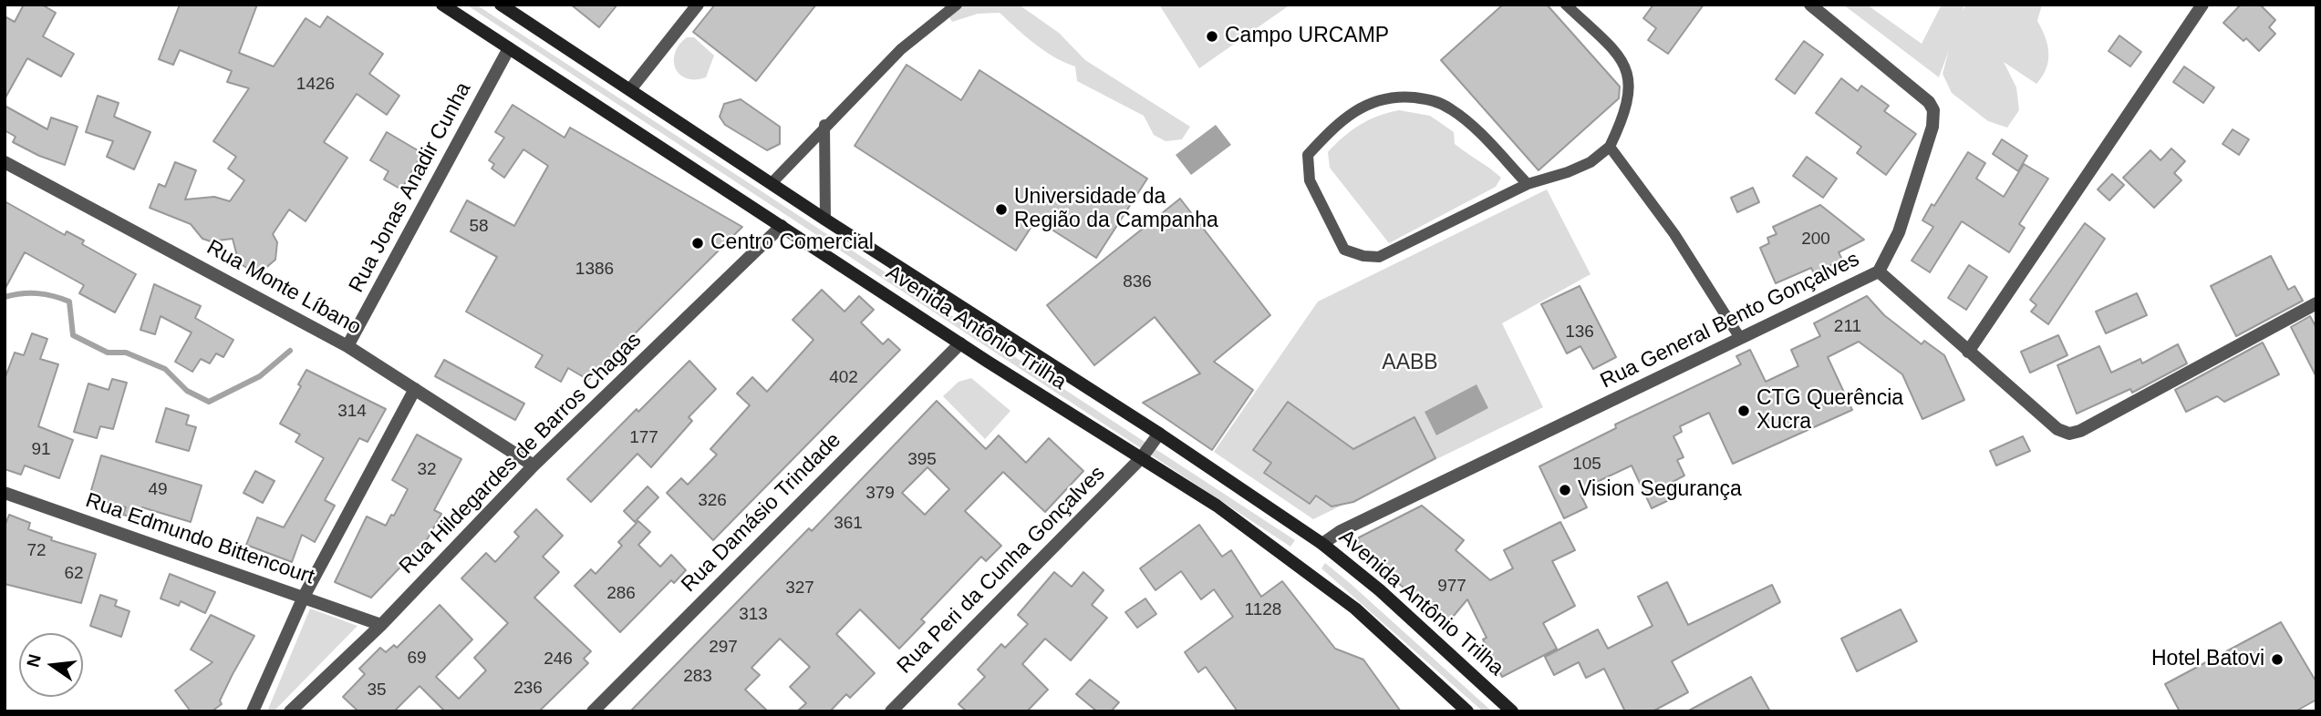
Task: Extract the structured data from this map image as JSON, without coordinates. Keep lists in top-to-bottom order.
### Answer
{
  "streets": {
    "main road": ["Avenida Antônio Trilha"],
    "street": [
      "Rua Jonas Anadir Cunha",
      "Rua Monte Líbano",
      "Rua General Bento Gonçalves",
      "Rua Hildegardes de Barros Chagas",
      "Rua Damásio Trindade",
      "Rua Edmundo Bittencourt",
      "Rua Peri da Cunha Gonçalves"
    ]
  },
  "crossings": [
    ["Rua Jonas Anadir Cunha", "Rua Monte Líbano"],
    ["Rua Jonas Anadir Cunha", "Avenida Antônio Trilha"],
    ["Rua Monte Líbano", "Rua Hildegardes de Barros Chagas"],
    ["Rua General Bento Gonçalves", "Avenida Antônio Trilha"],
    ["Avenida Antônio Trilha", "Rua Hildegardes de Barros Chagas"],
    ["Avenida Antônio Trilha", "Rua Damásio Trindade"],
    ["Avenida Antônio Trilha", "Rua Peri da Cunha Gonçalves"],
    ["Rua Hildegardes de Barros Chagas", "Rua Edmundo Bittencourt"]
  ],
  "parks": ["AABB"],
  "places": [
    "Campo URCAMP",
    "Universidade da Região da Campanha",
    "Centro Comercial",
    "CTG Querência Xucra",
    "Vision Segurança",
    "Hotel Batovi"
  ],
  "house_numbers": [
    "1426",
    "58",
    "200",
    "1386",
    "836",
    "211",
    "136",
    "402",
    "314",
    "177",
    "91",
    "395",
    "105",
    "32",
    "49",
    "379",
    "326",
    "361",
    "72",
    "62",
    "977",
    "327",
    "286",
    "1128",
    "313",
    "297",
    "69",
    "246",
    "283",
    "236",
    "35"
  ],
  "north": "left"
}
